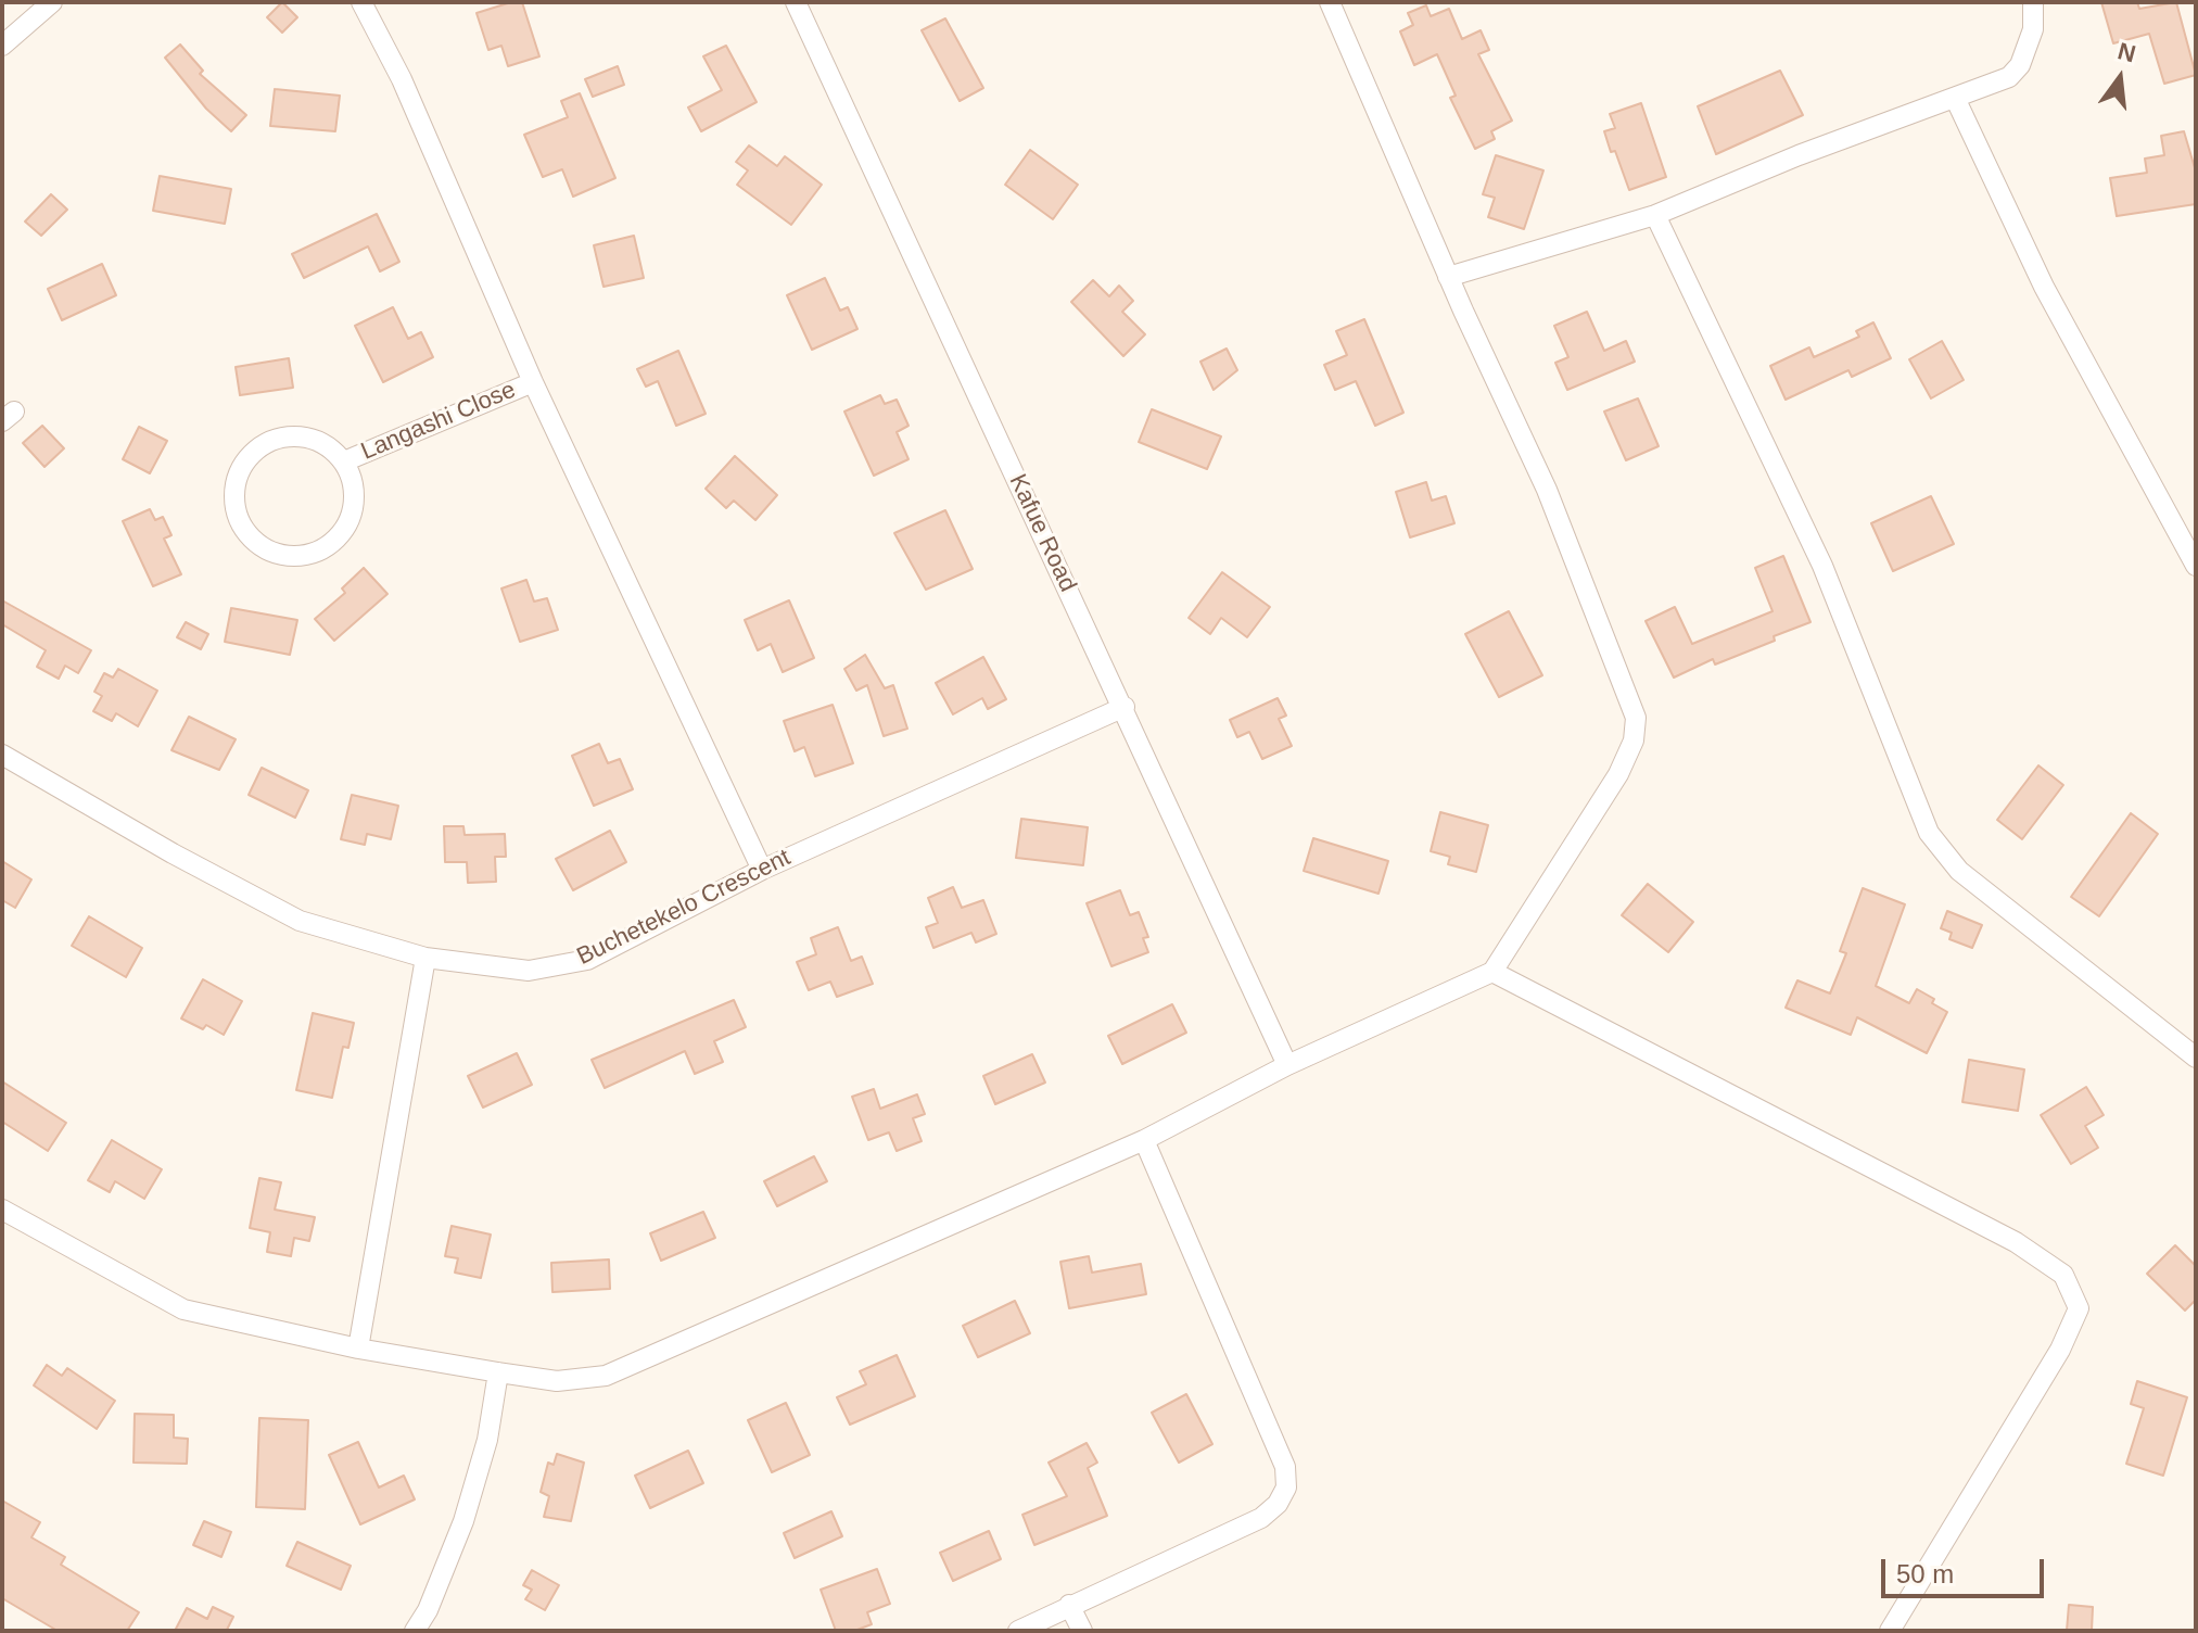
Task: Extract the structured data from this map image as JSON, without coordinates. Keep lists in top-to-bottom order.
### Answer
{
  "streets": {
    "street": ["Langashi Close", "Kafue Road", "Buchetekelo Crescent"]
  },
  "crossings": [
    ["Kafue Road", "Buchetekelo Crescent"]
  ],
  "scale_bar": "50 m",
  "north": "top"
}
